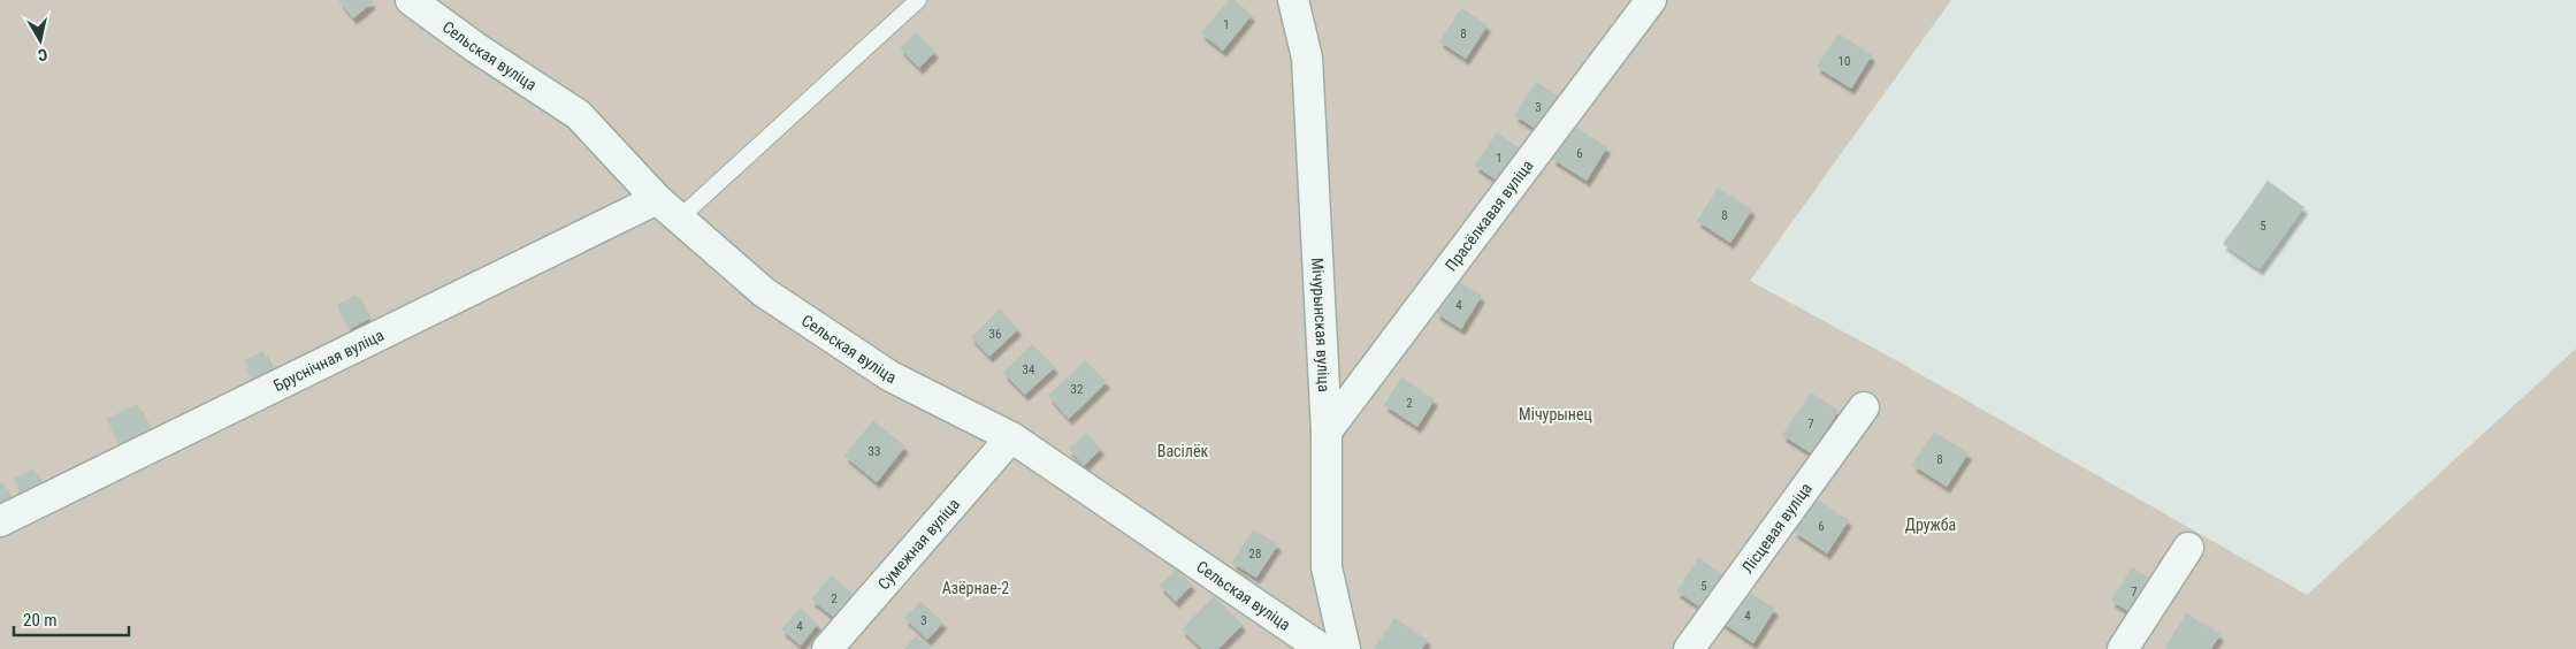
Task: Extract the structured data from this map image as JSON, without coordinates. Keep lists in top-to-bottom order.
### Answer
{
  "streets": {
    "street": [
      "Сельская вуліца",
      "Прасёлкавая вуліца",
      "Мічурынская вуліца",
      "Бруснічная вуліца",
      "Лісцевая вуліца",
      "Сумежная вуліца"
    ]
  },
  "crossings": [
    ["Сельская вуліца", "Бруснічная вуліца"],
    ["Сельская вуліца", "Сумежная вуліца"],
    ["Прасёлкавая вуліца", "Мічурынская вуліца"]
  ],
  "parks": [
    "Мічурынец",
    "Васілёк",
    "Дружба",
    "Азёрнае-2"
  ],
  "house_numbers": [
    "1",
    "8",
    "10",
    "3",
    "6",
    "1",
    "8",
    "5",
    "4",
    "36",
    "34",
    "32",
    "2",
    "7",
    "33",
    "8",
    "6",
    "28",
    "5",
    "7",
    "2",
    "4",
    "3",
    "4"
  ],
  "scale_bar": "20 m",
  "north": "bottom"
}
